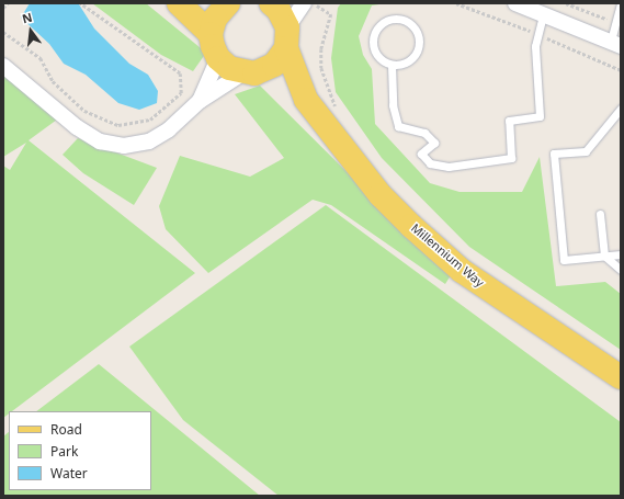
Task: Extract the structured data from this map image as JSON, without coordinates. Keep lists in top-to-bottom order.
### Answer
{
  "streets": {
    "main road": ["Millennium Way"]
  },
  "legend": ["Road", "Park", "Water"],
  "north": "top"
}
